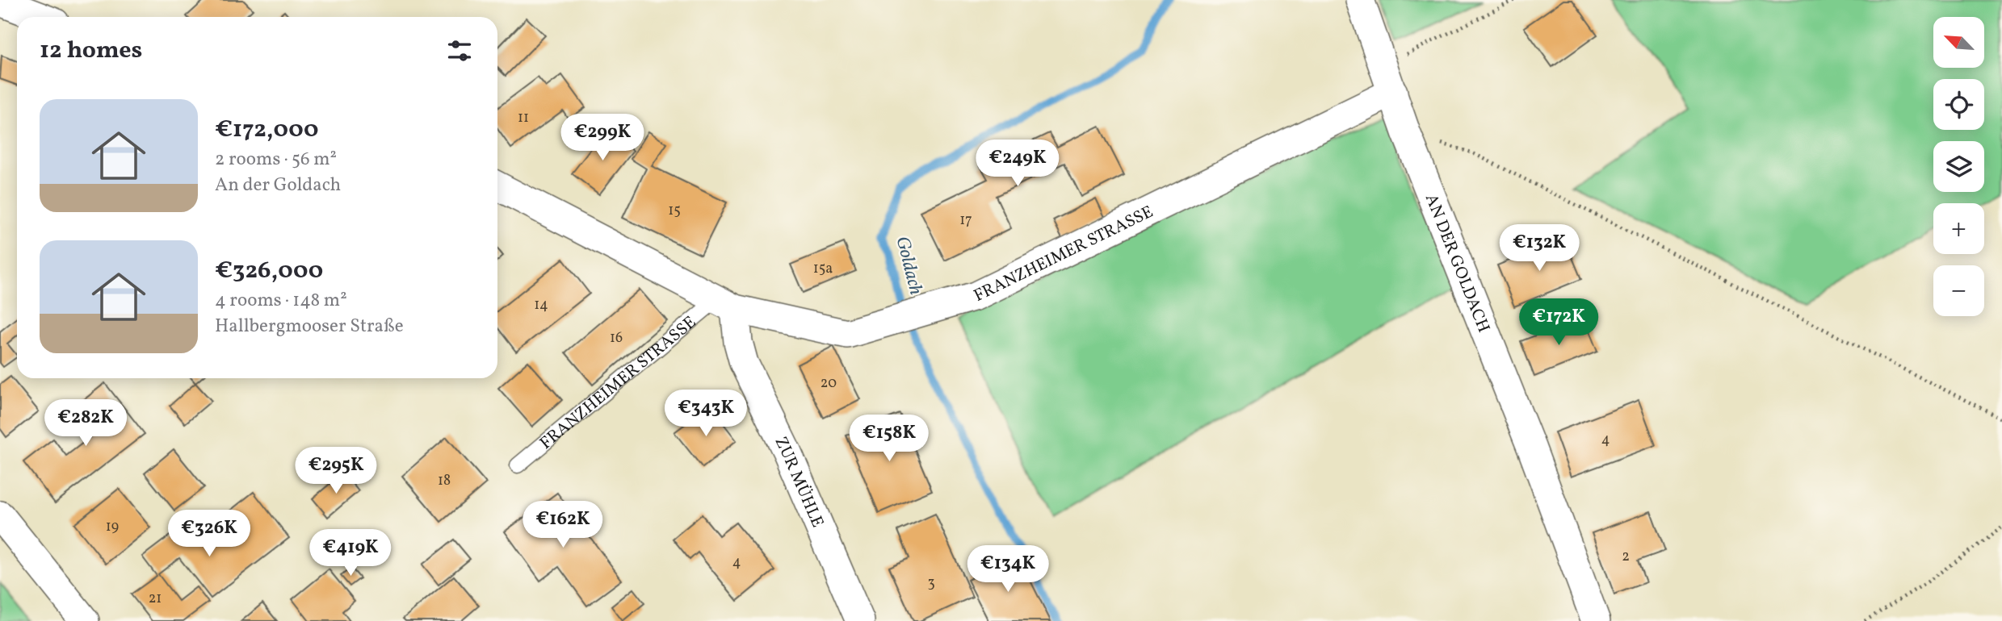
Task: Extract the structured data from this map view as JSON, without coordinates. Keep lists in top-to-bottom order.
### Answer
{
  "streets": {
    "street": ["FRANZHEIMER STRASSE", "AN DER GOLDACH", "ZUR MÜHLE"]
  },
  "crossings": [
    ["FRANZHEIMER STRASSE", "AN DER GOLDACH"],
    ["FRANZHEIMER STRASSE", "ZUR MÜHLE"]
  ],
  "water": ["Goldach"],
  "house_numbers": [
    "11",
    "15",
    "17",
    "15a",
    "14",
    "16",
    "20",
    "4",
    "18",
    "19",
    "2",
    "4",
    "3",
    "21"
  ],
  "north": "top left",
  "page": {
    "map_buttons": ["+", "−"],
    "heading": "12 homes",
    "list": [
      {
        "name": "€172,000",
        "note": "2 rooms · 56 m² · An der Goldach"
      },
      {
        "name": "€326,000",
        "note": "4 rooms · 148 m² · Hallbergmooser Straße"
      }
    ],
    "price": [
      "€299K",
      "€249K",
      "€132K",
      "€172K",
      "€343K",
      "€282K",
      "€158K",
      "€295K",
      "€162K",
      "€326K",
      "€419K",
      "€134K"
    ]
  }
}
